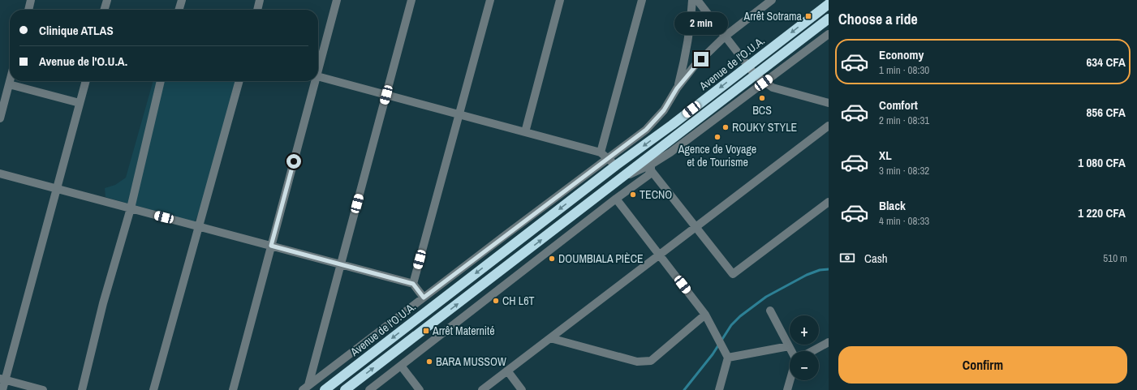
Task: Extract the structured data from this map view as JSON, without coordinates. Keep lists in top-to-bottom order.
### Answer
{
  "streets": {
    "highway": ["Avenue de l'O.U.A."]
  },
  "places": {
    "transit": ["Arrêt Sotrama", "Arrêt Maternité"],
    "other": [
      "BCS",
      "ROUKY STYLE",
      "Agence de Voyage et de Tourisme",
      "TECNO",
      "DOUMBIALA PIÈCE",
      "CH L6T",
      "BARA MUSSOW"
    ]
  },
  "page": {
    "heading": "Choose a ride",
    "banner": ["Clinique ATLAS", "Avenue de l'O.U.A."],
    "bubble": "2 min",
    "list": [
      {
        "name": "Economy",
        "note": "1 min · 08:30",
        "value": "634 CFA"
      },
      {
        "name": "Comfort",
        "note": "2 min · 08:31",
        "value": "856 CFA"
      },
      {
        "name": "XL",
        "note": "3 min · 08:32",
        "value": "1 080 CFA"
      },
      {
        "name": "Black",
        "note": "4 min · 08:33",
        "value": "1 220 CFA"
      }
    ],
    "pay": ["Cash", "510 m"],
    "map_buttons": ["+", "−"],
    "buttons": "Confirm"
  }
}
